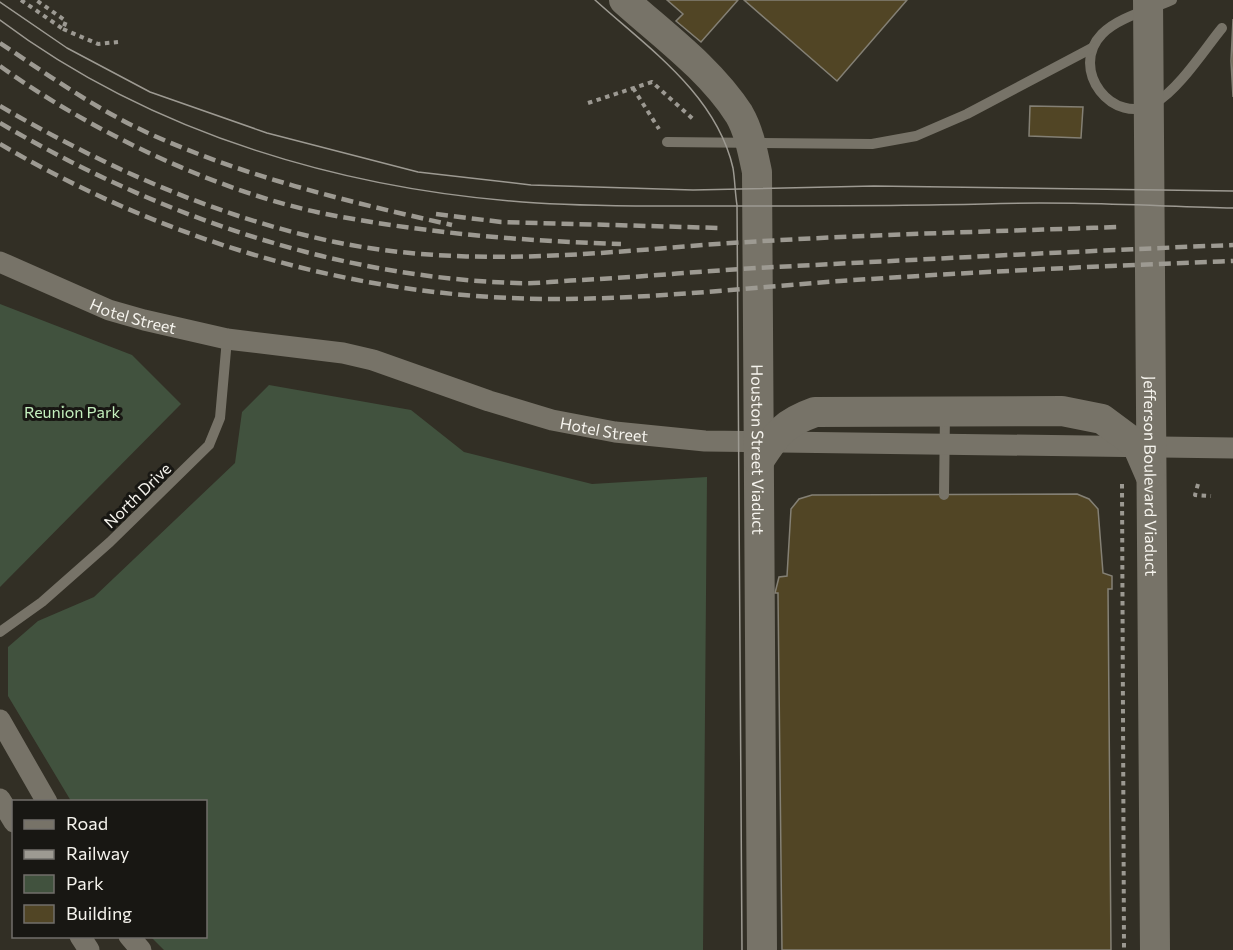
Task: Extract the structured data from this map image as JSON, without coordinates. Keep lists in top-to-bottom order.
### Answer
{
  "streets": {
    "main road": ["Houston Street Viaduct", "Jefferson Boulevard Viaduct"],
    "street": ["Hotel Street"],
    "lane": ["North Drive"]
  },
  "crossings": [
    ["Hotel Street", "North Drive"]
  ],
  "parks": ["Reunion Park"],
  "legend": [
    "Road",
    "Railway",
    "Park",
    "Building"
  ]
}
